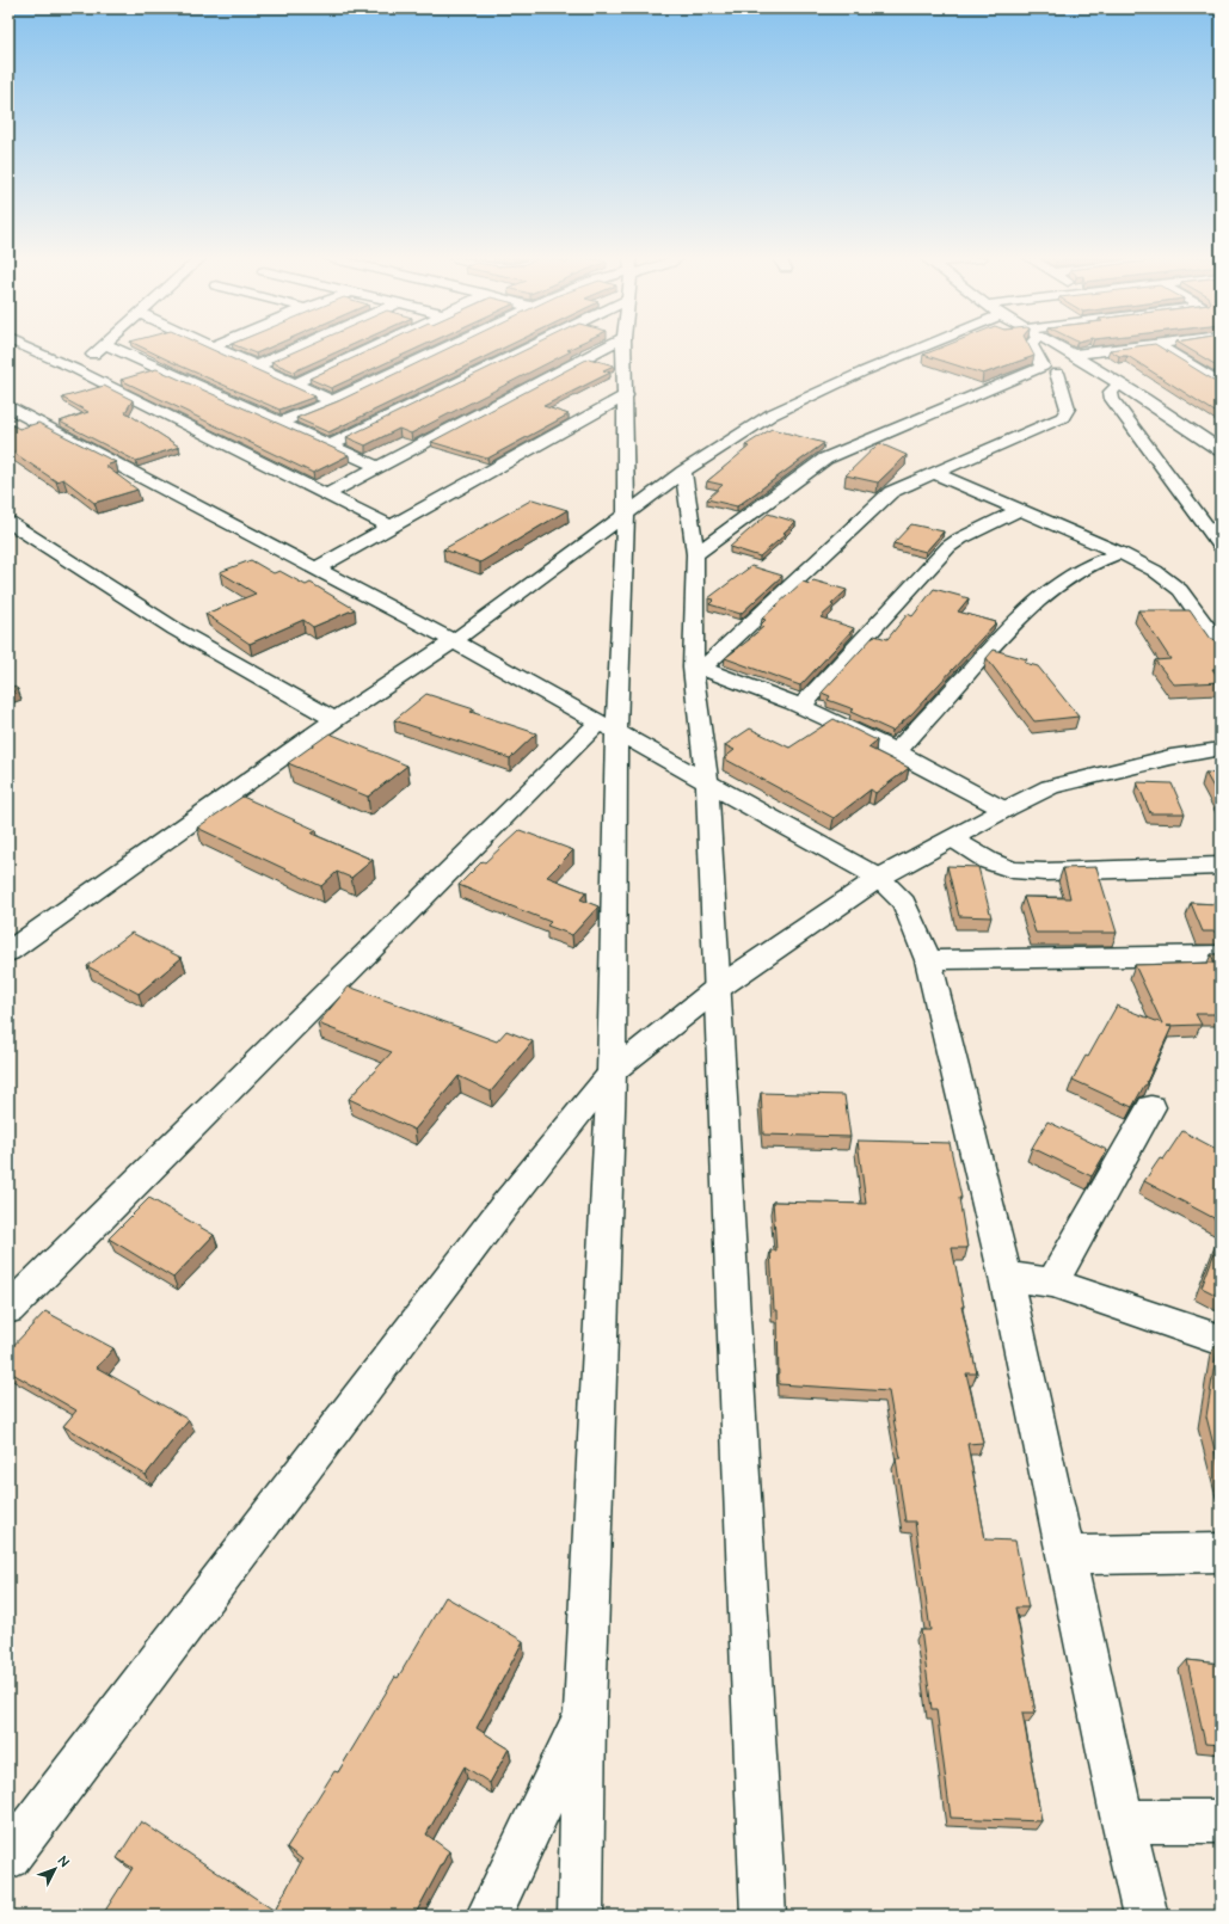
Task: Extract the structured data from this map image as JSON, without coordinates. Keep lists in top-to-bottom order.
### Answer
{
  "north": "top right"
}
